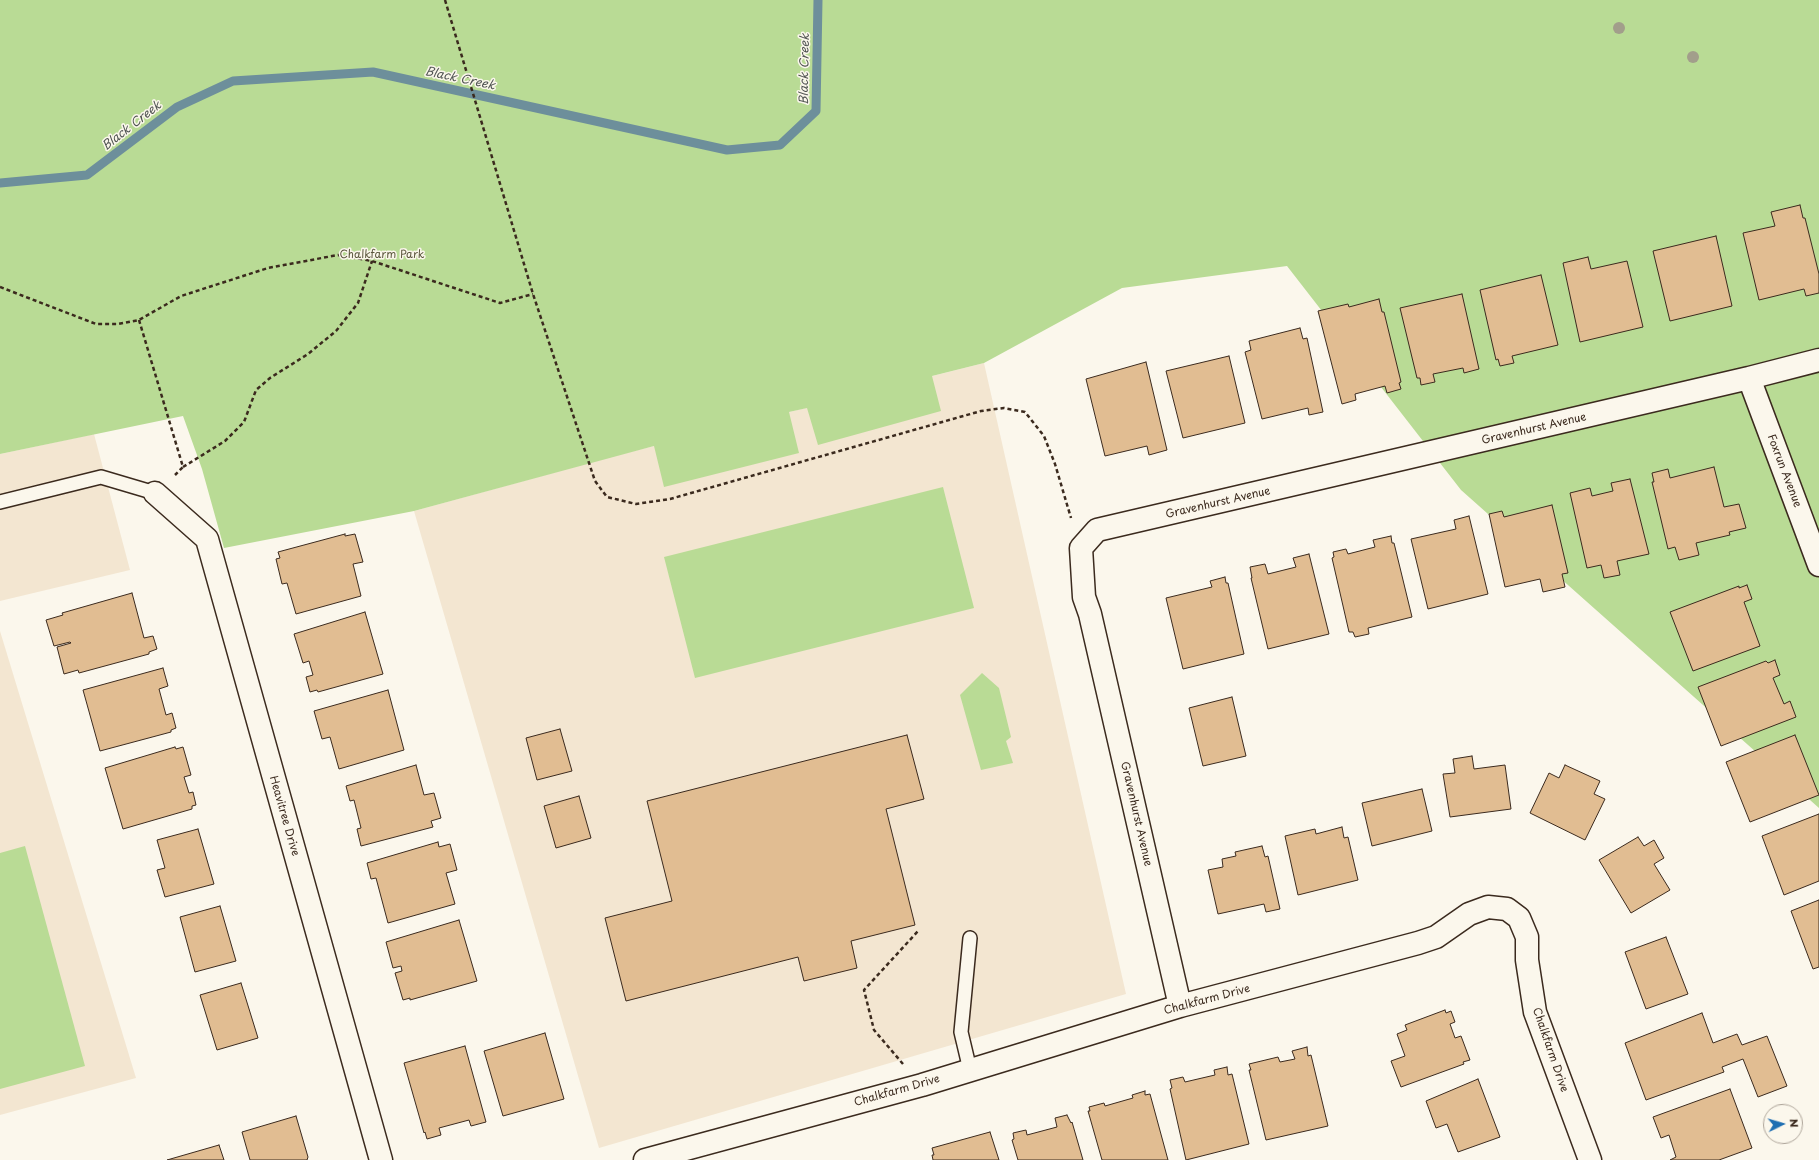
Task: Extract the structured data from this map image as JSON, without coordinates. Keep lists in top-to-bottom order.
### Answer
{
  "streets": {
    "street": [
      "Gravenhurst Avenue",
      "Foxrun Avenue",
      "Heavitree Drive",
      "Chalkfarm Drive"
    ]
  },
  "crossings": [
    ["Gravenhurst Avenue", "Foxrun Avenue"],
    ["Gravenhurst Avenue", "Chalkfarm Drive"]
  ],
  "water": ["Black Creek"],
  "parks": ["Chalkfarm Park"],
  "north": "right"
}
